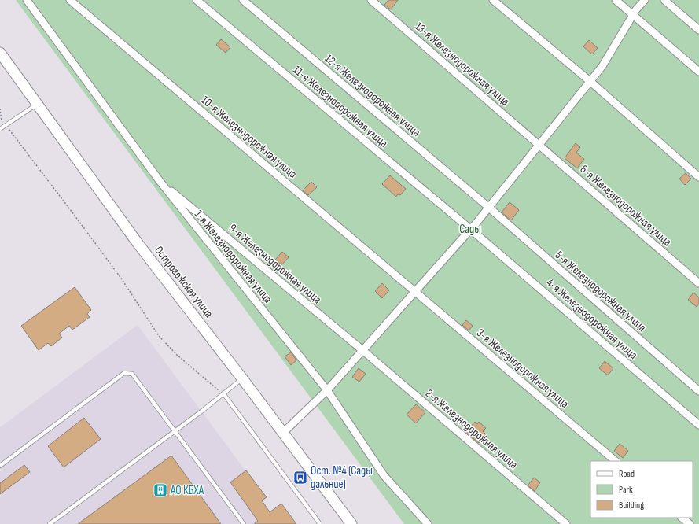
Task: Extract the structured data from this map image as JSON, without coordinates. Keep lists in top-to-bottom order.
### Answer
{
  "streets": {
    "street": [
      "13-я Железнодорожная улица",
      "12-я Железнодорожная улица",
      "11-я Железнодорожная улица",
      "10-я Железнодорожная улица",
      "6-я Железнодорожная улица",
      "1-я Железнодорожная улица",
      "9-я Железнодорожная улица",
      "Острогожская улица",
      "5-я Железнодорожная улица",
      "4-я Железнодорожная улица",
      "3-я Железнодорожная улица",
      "2-я Железнодорожная улица"
    ]
  },
  "crossings": [
    ["13-я Железнодорожная улица", "6-я Железнодорожная улица"],
    ["12-я Железнодорожная улица", "5-я Железнодорожная улица"],
    ["11-я Железнодорожная улица", "4-я Железнодорожная улица"],
    ["10-я Железнодорожная улица", "3-я Железнодорожная улица"],
    ["1-я Железнодорожная улица", "9-я Железнодорожная улица"],
    ["9-я Железнодорожная улица", "2-я Железнодорожная улица"]
  ],
  "parks": ["Сады"],
  "places": {
    "bus stop": ["Ост. №4 (Сады дальние)"],
    "building": ["АО КБХА"]
  },
  "legend": ["Road", "Park", "Building"]
}
